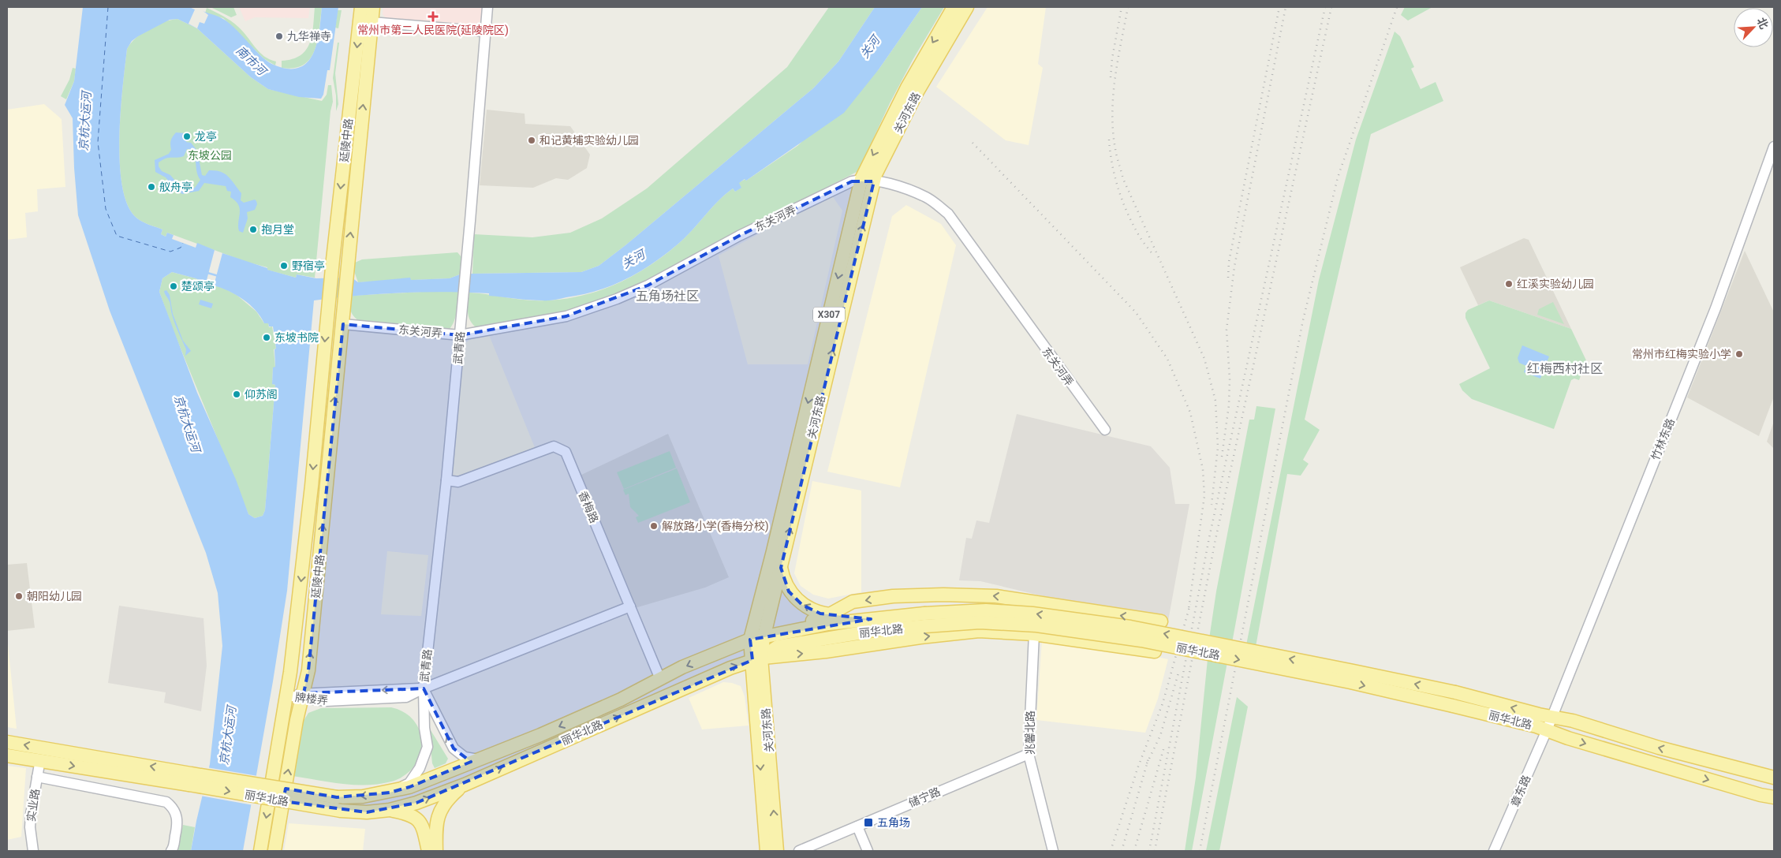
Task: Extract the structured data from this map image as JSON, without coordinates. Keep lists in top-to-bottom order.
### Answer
{
  "streets": {
    "main road": [
      "关河东路",
      "延陵中路",
      "X307",
      "丽华北路"
    ],
    "street": [
      "东关河弄",
      "武青路",
      "竹林东路",
      "香梅路",
      "牌楼弄",
      "兆馨北路",
      "章东路",
      "储宁路",
      "实业路"
    ]
  },
  "crossings": [
    ["关河东路", "东关河弄"],
    ["关河东路", "丽华北路"],
    ["延陵中路", "东关河弄"],
    ["延陵中路", "牌楼弄"],
    ["东关河弄", "武青路"],
    ["武青路", "香梅路"],
    ["武青路", "丽华北路"],
    ["武青路", "牌楼弄"],
    ["竹林东路", "丽华北路"],
    ["竹林东路", "章东路"],
    ["香梅路", "丽华北路"],
    ["香梅路", "牌楼弄"],
    ["丽华北路", "章东路"],
    ["丽华北路", "实业路"],
    ["兆馨北路", "储宁路"]
  ],
  "districts": ["五角场社区", "红梅西村社区"],
  "water": ["关河", "南市河", "京杭大运河"],
  "parks": ["东坡公园"],
  "places": {
    "health": ["常州市第二人民医院(延陵院区)"],
    "other": [
      "九华禅寺",
      "龙亭",
      "和记黄埔实验幼儿园",
      "舣舟亭",
      "抱月堂",
      "野宿亭",
      "红溪实验幼儿园",
      "楚颂亭",
      "东坡书院",
      "常州市红梅实验小学",
      "仰苏阁",
      "解放路小学(香梅分校)",
      "朝阳幼儿园"
    ],
    "transit": ["五角场"]
  },
  "north": "top right"
}
